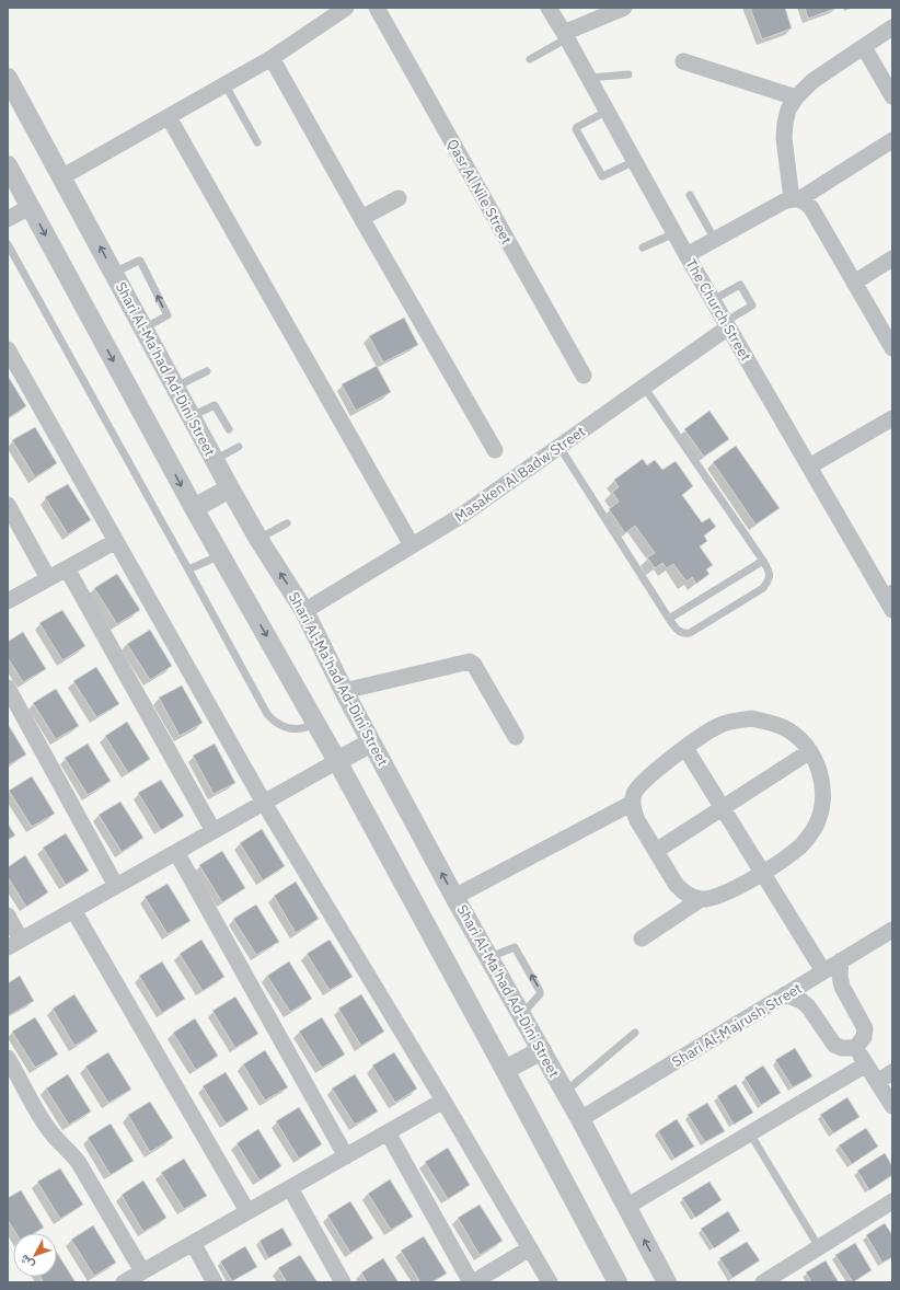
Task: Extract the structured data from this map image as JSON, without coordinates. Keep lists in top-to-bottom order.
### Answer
{
  "streets": {
    "street": [
      "Qasr Al Nile Street",
      "The Church Street",
      "Shari Al-Ma'had Ad-Dini Street",
      "Masaken Al Badw Street",
      "Shari Al-Majrush Street"
    ]
  },
  "crossings": [
    ["The Church Street", "Masaken Al Badw Street"],
    ["Shari Al-Ma'had Ad-Dini Street", "Masaken Al Badw Street"],
    ["Shari Al-Ma'had Ad-Dini Street", "Shari Al-Majrush Street"]
  ],
  "north": "bottom left"
}
